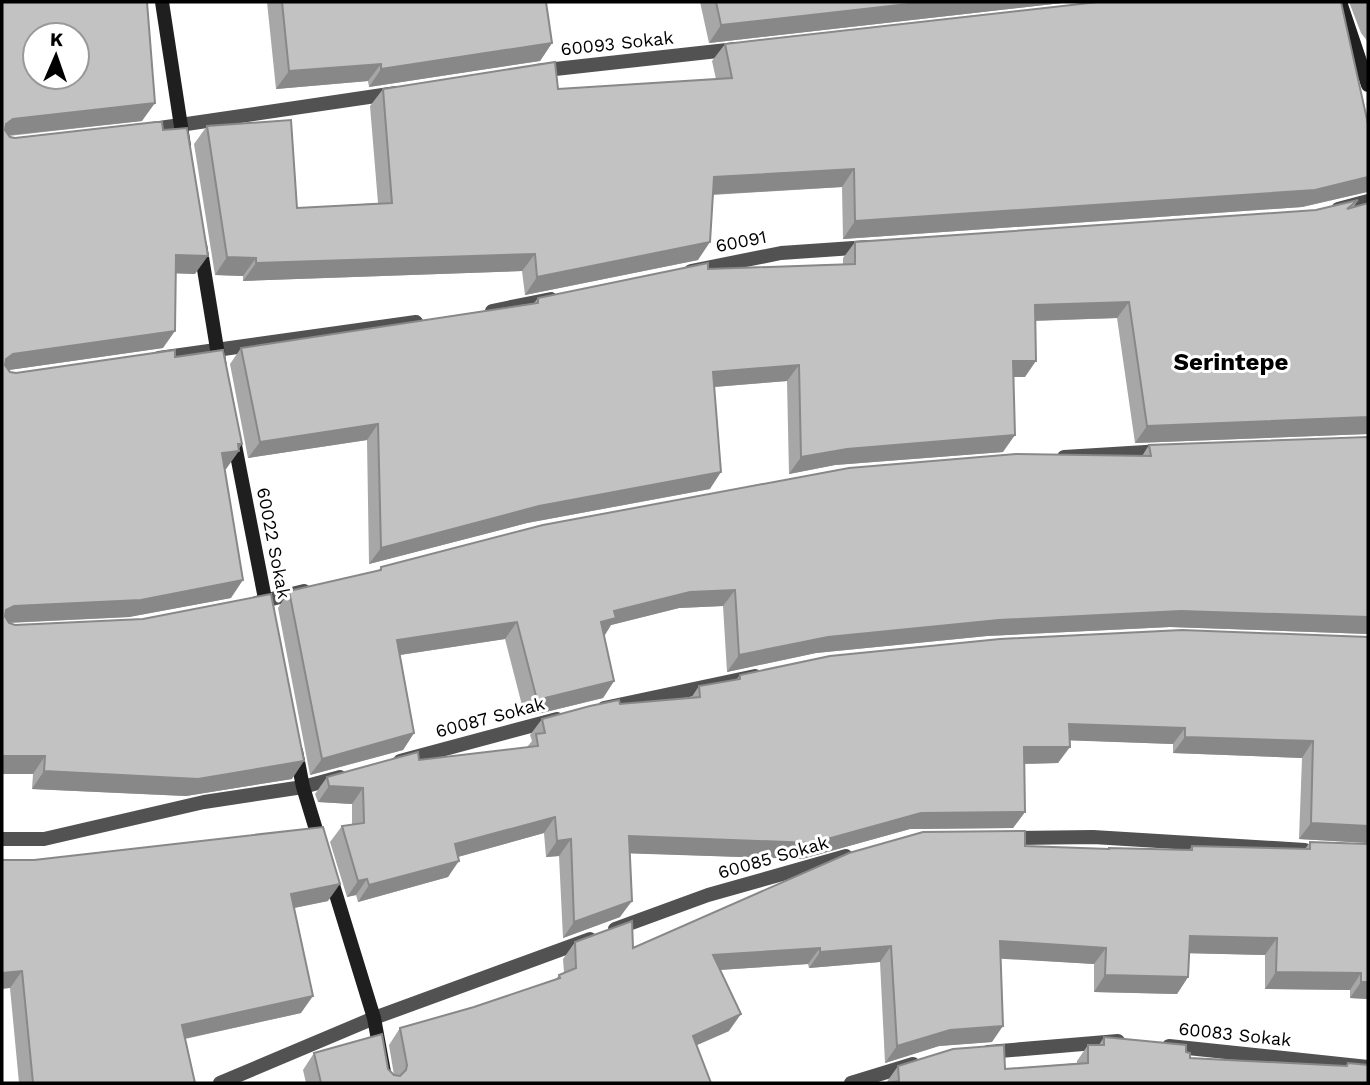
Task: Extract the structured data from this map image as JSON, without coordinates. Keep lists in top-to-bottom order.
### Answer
{
  "streets": {
    "street": [
      "60093 Sokak",
      "60091",
      "60022 Sokak",
      "60087 Sokak",
      "60085 Sokak",
      "60083 Sokak"
    ]
  },
  "districts": ["Serintepe"],
  "north": "top"
}
